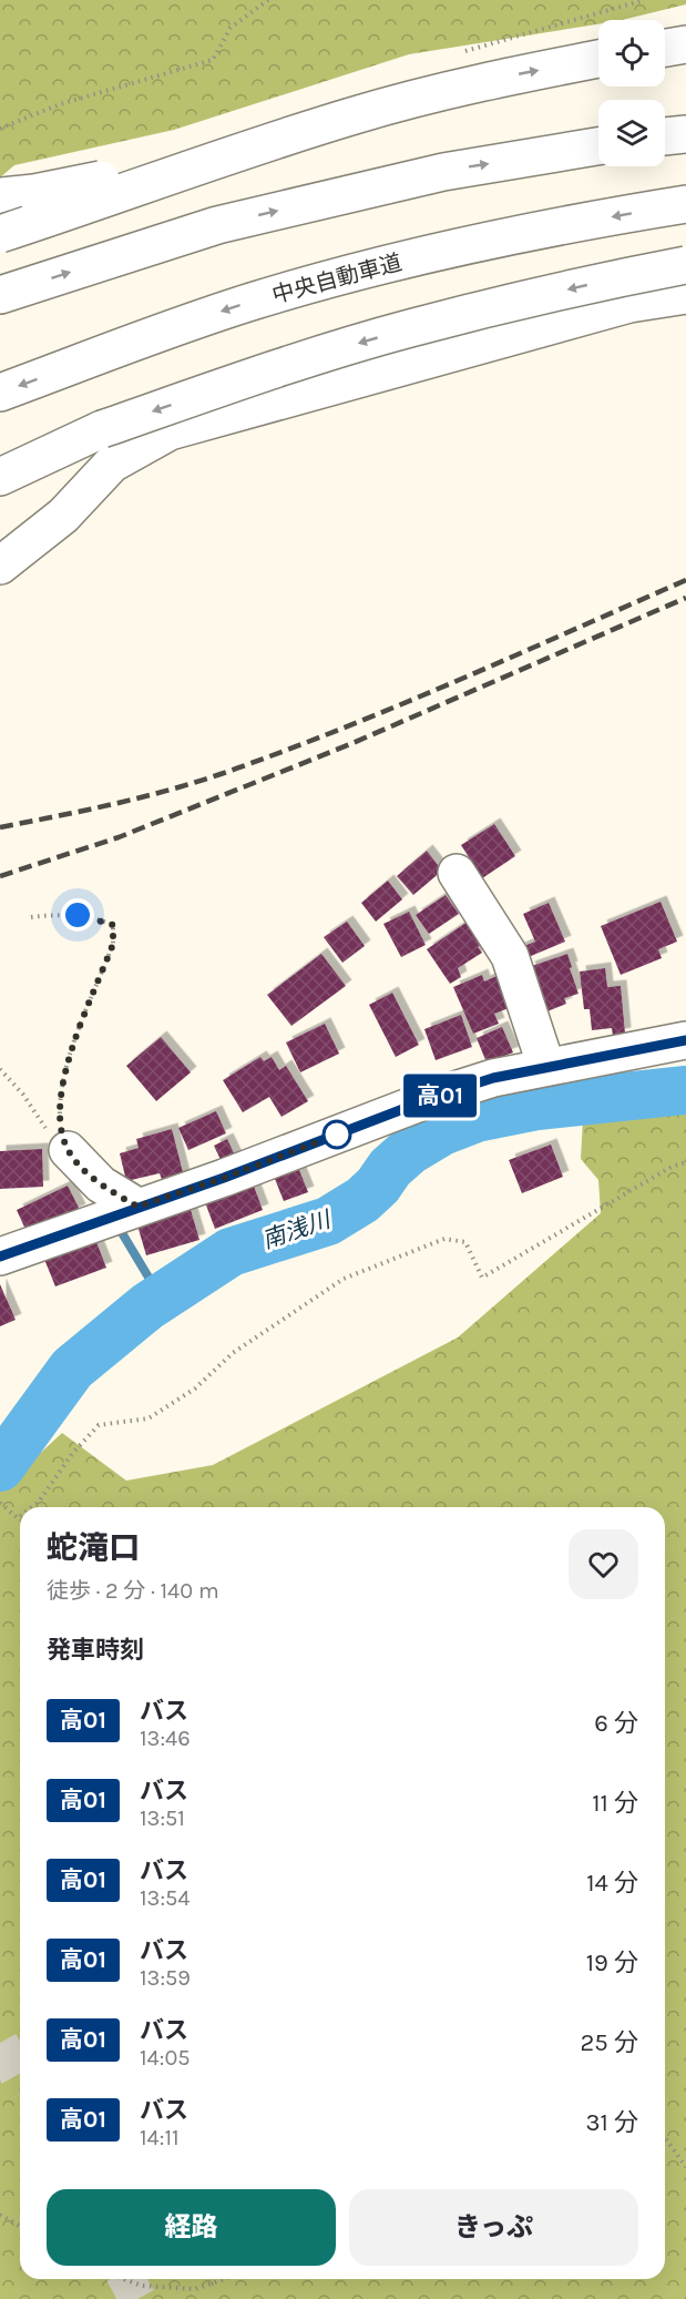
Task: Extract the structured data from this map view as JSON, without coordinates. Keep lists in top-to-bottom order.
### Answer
{
  "streets": {
    "main road": ["中央自動車道"]
  },
  "water": ["南浅川"],
  "lines": ["bus line 高01"],
  "page": {
    "on_map": "高01",
    "heading": [
      ["蛇滝口", "徒歩 · 2 分 · 140 m"],
      "発車時刻"
    ],
    "list": [
      {
        "mark": "高01",
        "name": "バス",
        "note": "13:46",
        "value": "6 分"
      },
      {
        "mark": "高01",
        "name": "バス",
        "note": "13:51",
        "value": "11 分"
      },
      {
        "mark": "高01",
        "name": "バス",
        "note": "13:54",
        "value": "14 分"
      },
      {
        "mark": "高01",
        "name": "バス",
        "note": "13:59",
        "value": "19 分"
      },
      {
        "mark": "高01",
        "name": "バス",
        "note": "14:05",
        "value": "25 分"
      },
      {
        "mark": "高01",
        "name": "バス",
        "note": "14:11",
        "value": "31 分"
      }
    ],
    "buttons": ["経路", "きっぷ"]
  }
}
